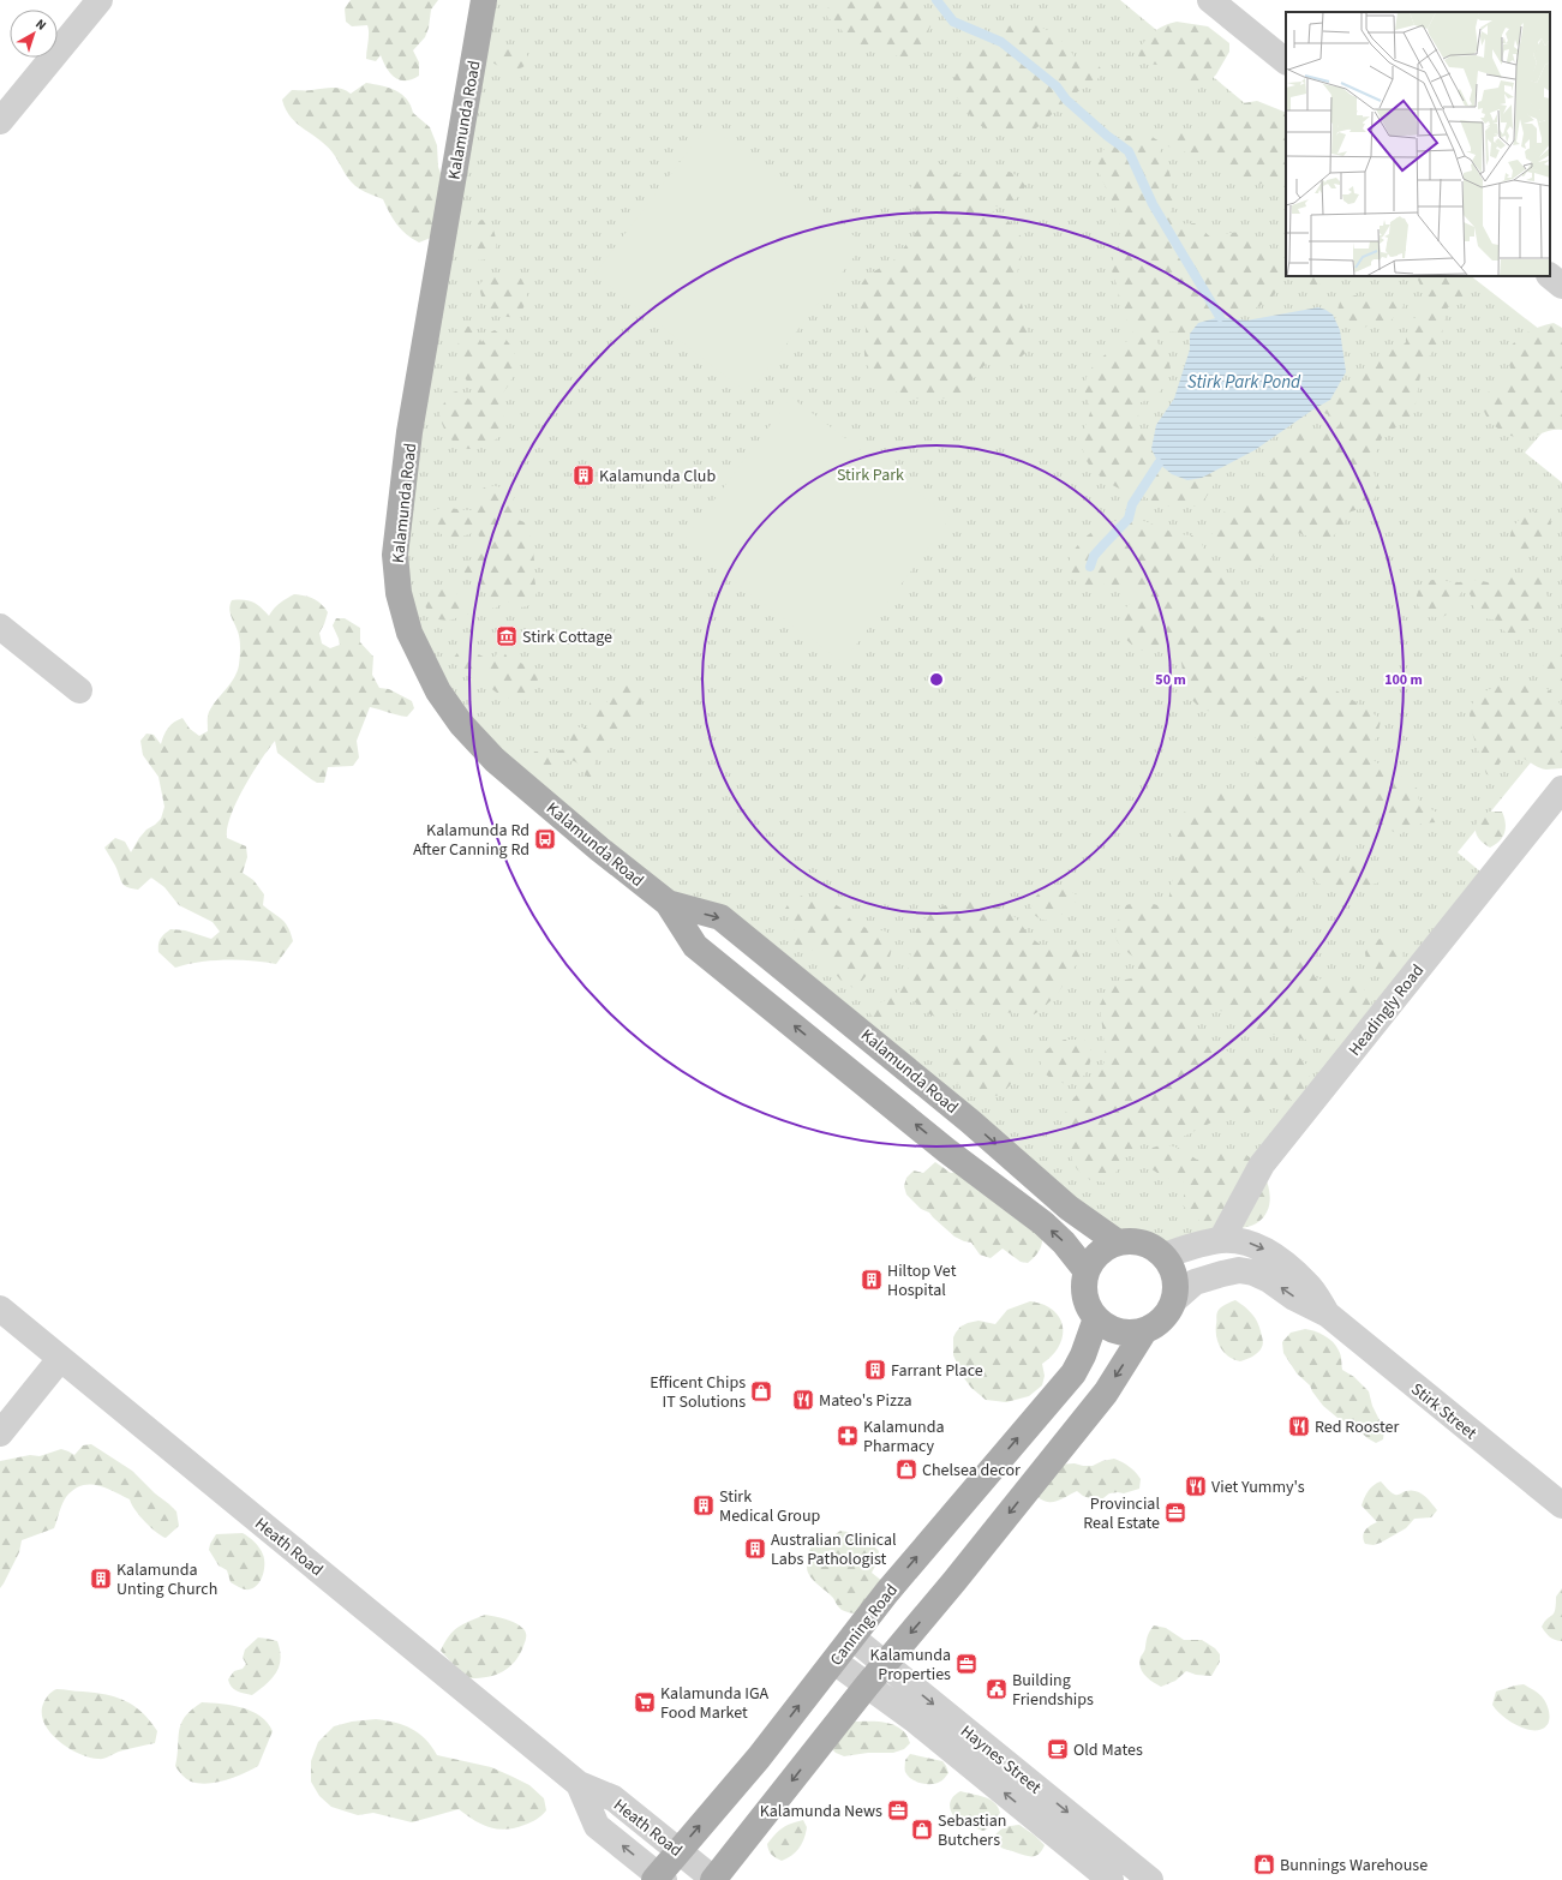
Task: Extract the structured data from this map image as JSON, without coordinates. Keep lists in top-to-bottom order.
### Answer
{
  "streets": {
    "main road": ["Kalamunda Road", "Canning Road"],
    "street": [
      "Headingly Road",
      "Stirk Street",
      "Heath Road",
      "Haynes Street"
    ]
  },
  "crossings": [
    ["Kalamunda Road", "Stirk Street"],
    ["Kalamunda Road", "Canning Road"],
    ["Headingly Road", "Stirk Street"],
    ["Stirk Street", "Canning Road"],
    ["Heath Road", "Canning Road"],
    ["Canning Road", "Haynes Street"]
  ],
  "water": ["Stirk Park Pond"],
  "parks": ["Stirk Park"],
  "places": {
    "building": [
      "Kalamunda Club",
      "Hiltop Vet Hospital",
      "Farrant Place",
      "Stirk Medical Group",
      "Australian Clinical Labs Pathologist",
      "Kalamunda Unting Church"
    ],
    "museum": ["Stirk Cottage"],
    "bus stop": ["Kalamunda Rd After Canning Rd"],
    "shop": [
      "Efficent Chips IT Solutions",
      "Chelsea decor",
      "Sebastian Butchers",
      "Bunnings Warehouse"
    ],
    "restaurant": ["Mateo's Pizza", "Red Rooster", "Viet Yummy's"],
    "pharmacy": ["Kalamunda Pharmacy"],
    "office": ["Provincial Real Estate", "Kalamunda Properties", "Kalamunda News"],
    "public building": ["Building Friendships"],
    "supermarket": ["Kalamunda IGA Food Market"],
    "cafe": ["Old Mates"]
  },
  "north": "top right",
  "rings": ["50 m", "100 m"]
}
